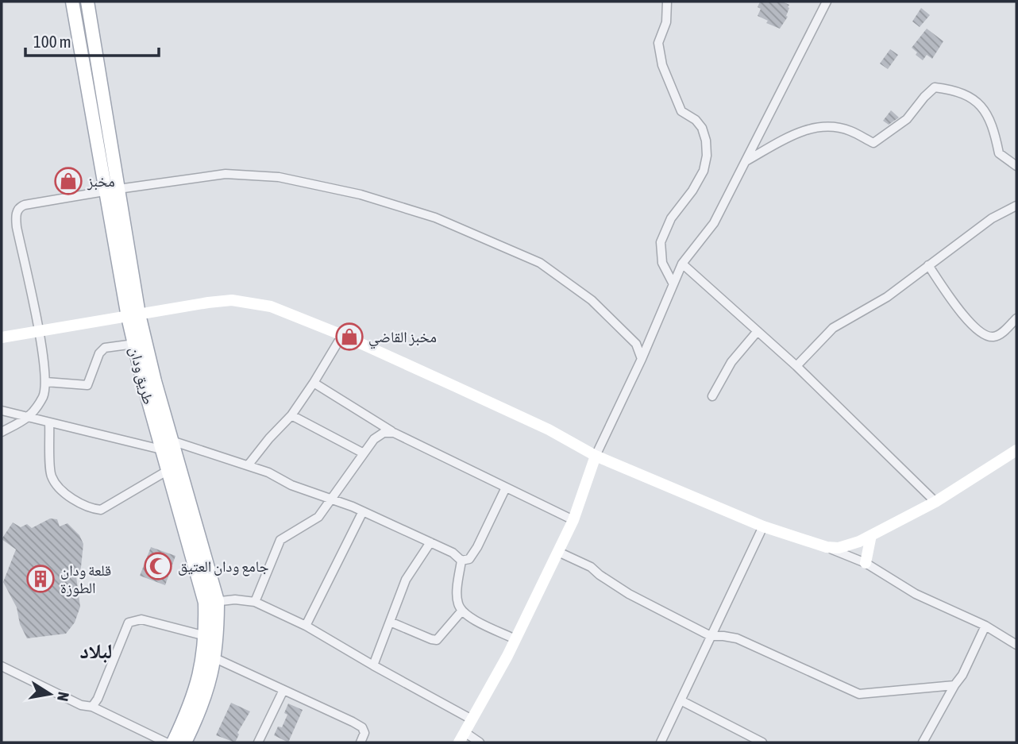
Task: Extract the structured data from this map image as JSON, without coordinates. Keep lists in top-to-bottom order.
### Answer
{
  "streets": {
    "main road": ["طريق ودان"]
  },
  "districts": ["لبلاد"],
  "places": {
    "shop": ["مخبز", "مخبز القاضي"],
    "mosque": ["جامع ودان العتيق"],
    "building": ["قلعة ودان الطوزة"]
  },
  "scale_bar": "100 m",
  "north": "right"
}
